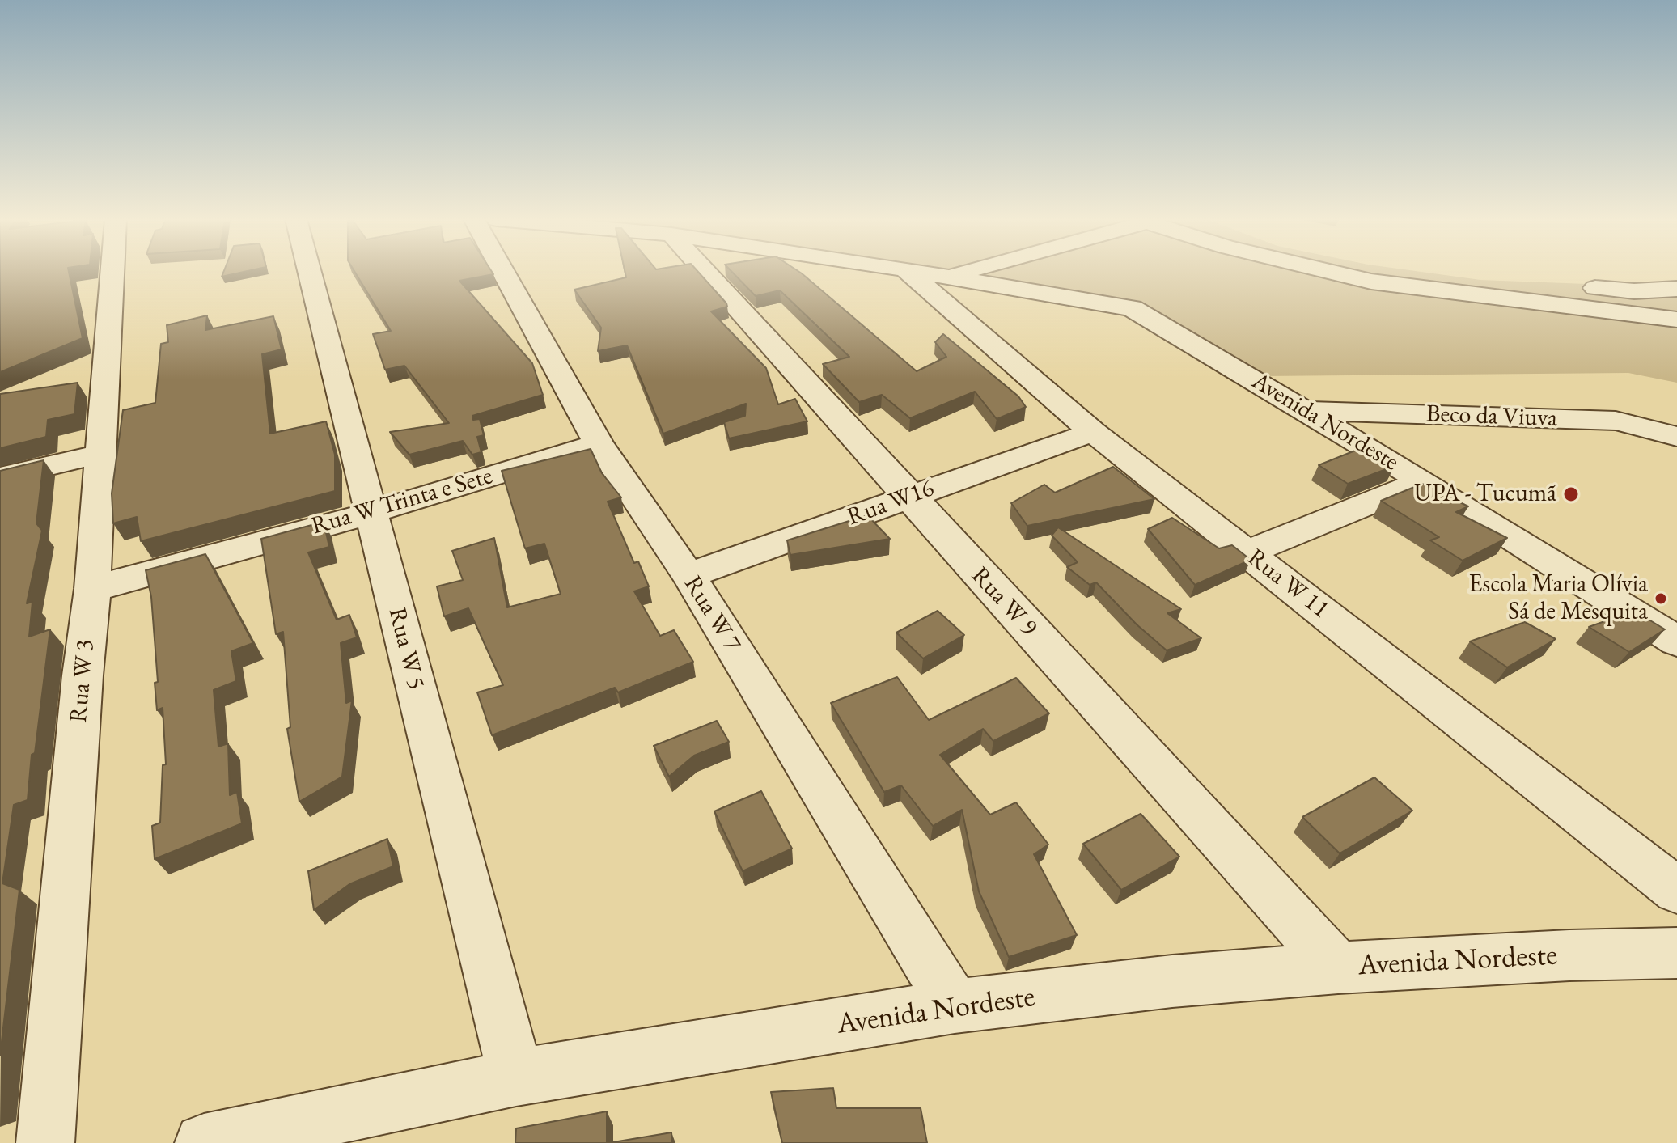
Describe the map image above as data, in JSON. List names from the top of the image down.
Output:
{
  "streets": {
    "street": [
      "Beco da Viuva",
      "Avenida Nordeste",
      "Rua W Trinta e Sete",
      "Rua W16",
      "Rua W 11",
      "Rua W 9",
      "Rua W 7",
      "Rua W 5",
      "Rua W 3"
    ]
  },
  "crossings": [
    ["Beco da Viuva", "Avenida Nordeste"],
    ["Avenida Nordeste", "Rua W 9"],
    ["Avenida Nordeste", "Rua W 7"],
    ["Avenida Nordeste", "Rua W 5"],
    ["Rua W Trinta e Sete", "Rua W 7"],
    ["Rua W Trinta e Sete", "Rua W 5"],
    ["Rua W Trinta e Sete", "Rua W 3"],
    ["Rua W16", "Rua W 11"],
    ["Rua W16", "Rua W 9"],
    ["Rua W16", "Rua W 7"]
  ],
  "places": ["UPA - Tucumã", "Escola Maria Olívia Sá de Mesquita"]
}
